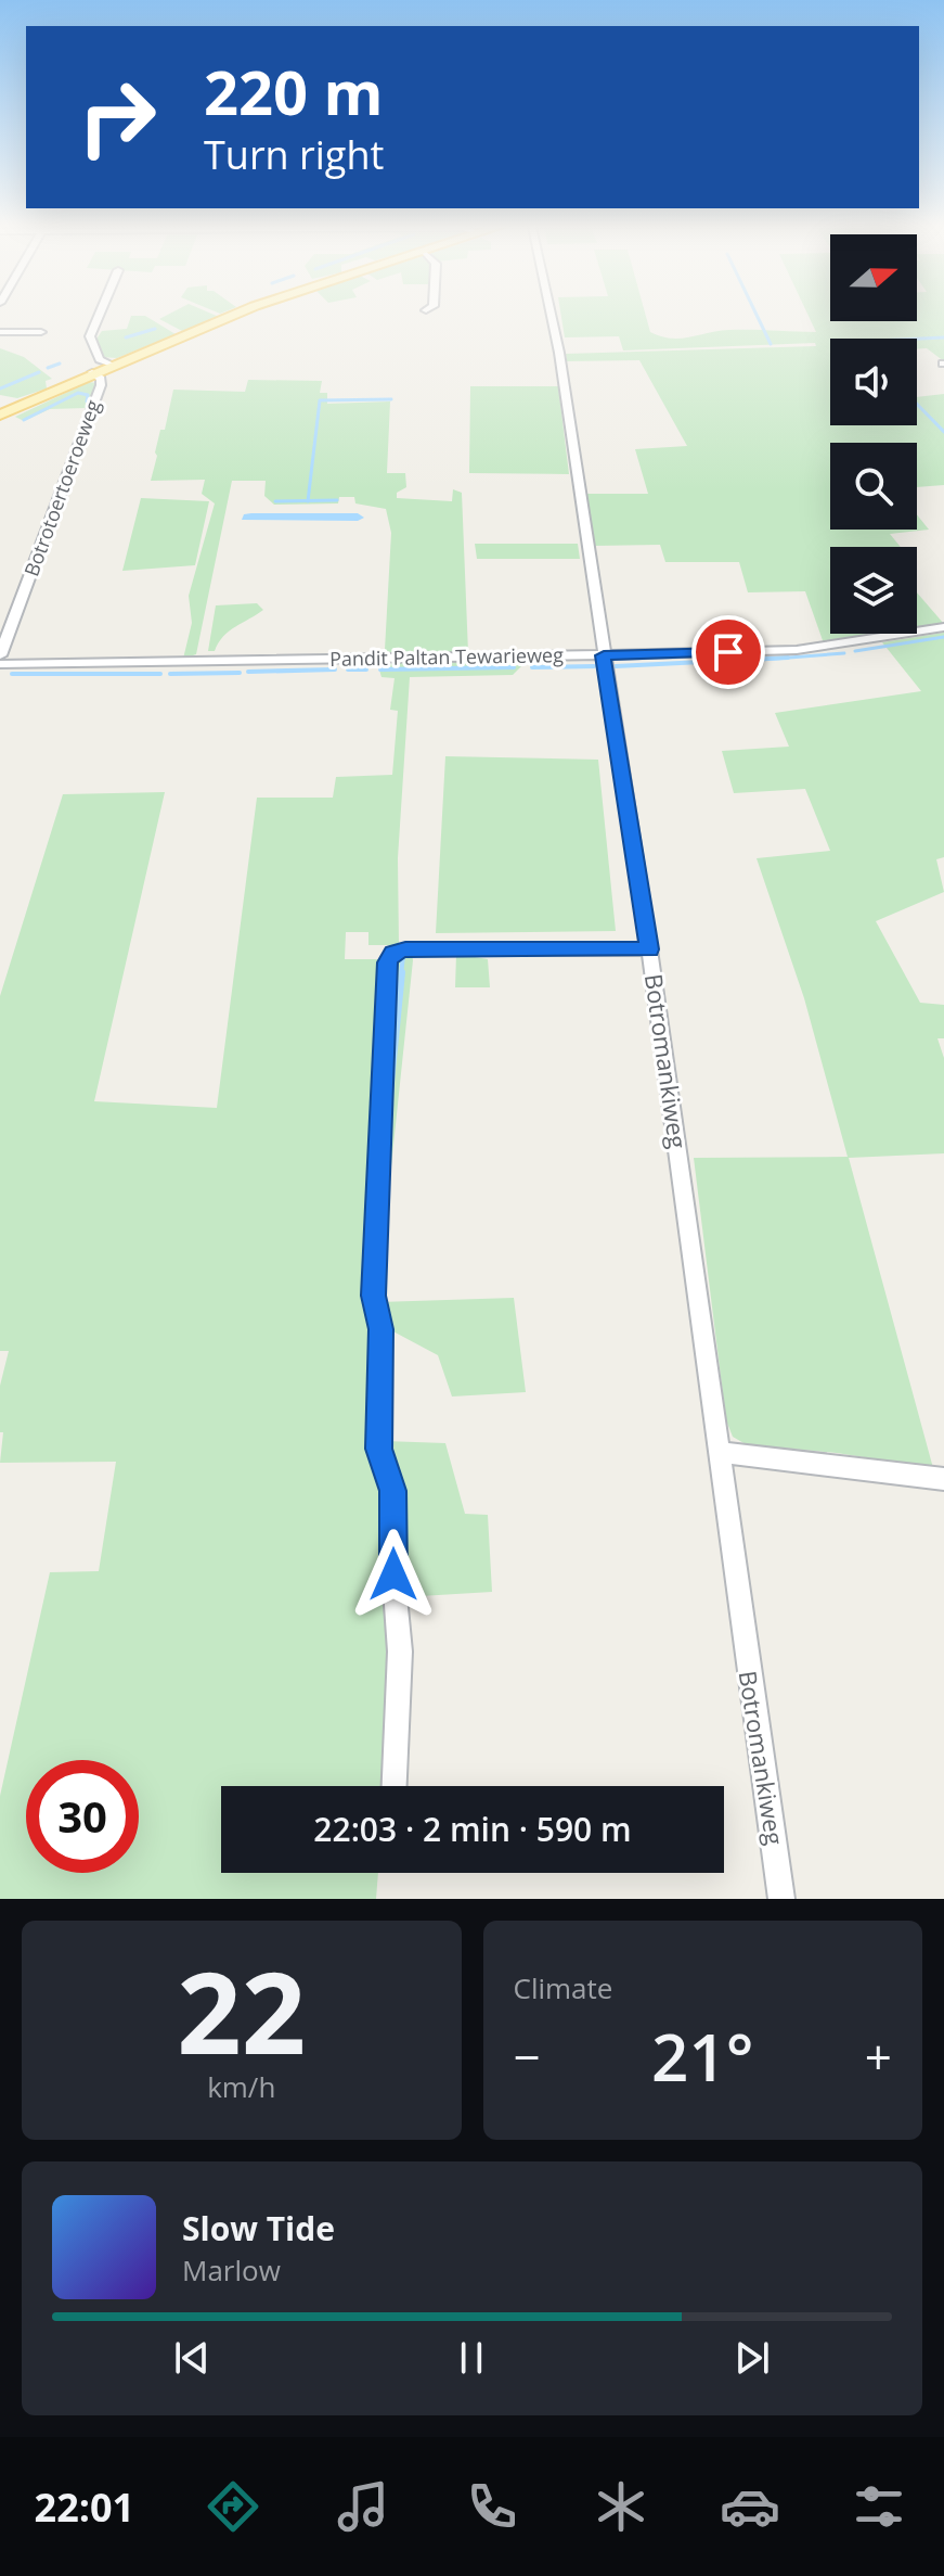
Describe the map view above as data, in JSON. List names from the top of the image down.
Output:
{
  "streets": {
    "street": ["Botrotoertoeroeweg", "Pandit Paltan Tewarieweg", "Botromankiweg"]
  },
  "crossings": [
    ["Botrotoertoeroeweg", "Pandit Paltan Tewarieweg"],
    ["Pandit Paltan Tewarieweg", "Botromankiweg"]
  ],
  "north": "right",
  "page": {
    "turn": ["220 m", "Turn right"],
    "limit": "30",
    "trip": "22:03 · 2 min · 590 m",
    "tile": [
      ["22", "km/h"],
      "Climate"
    ],
    "heat": ["−", "21°", "+"],
    "song": ["Slow Tide", "Marlow"],
    "tabs": "22:01"
  }
}
